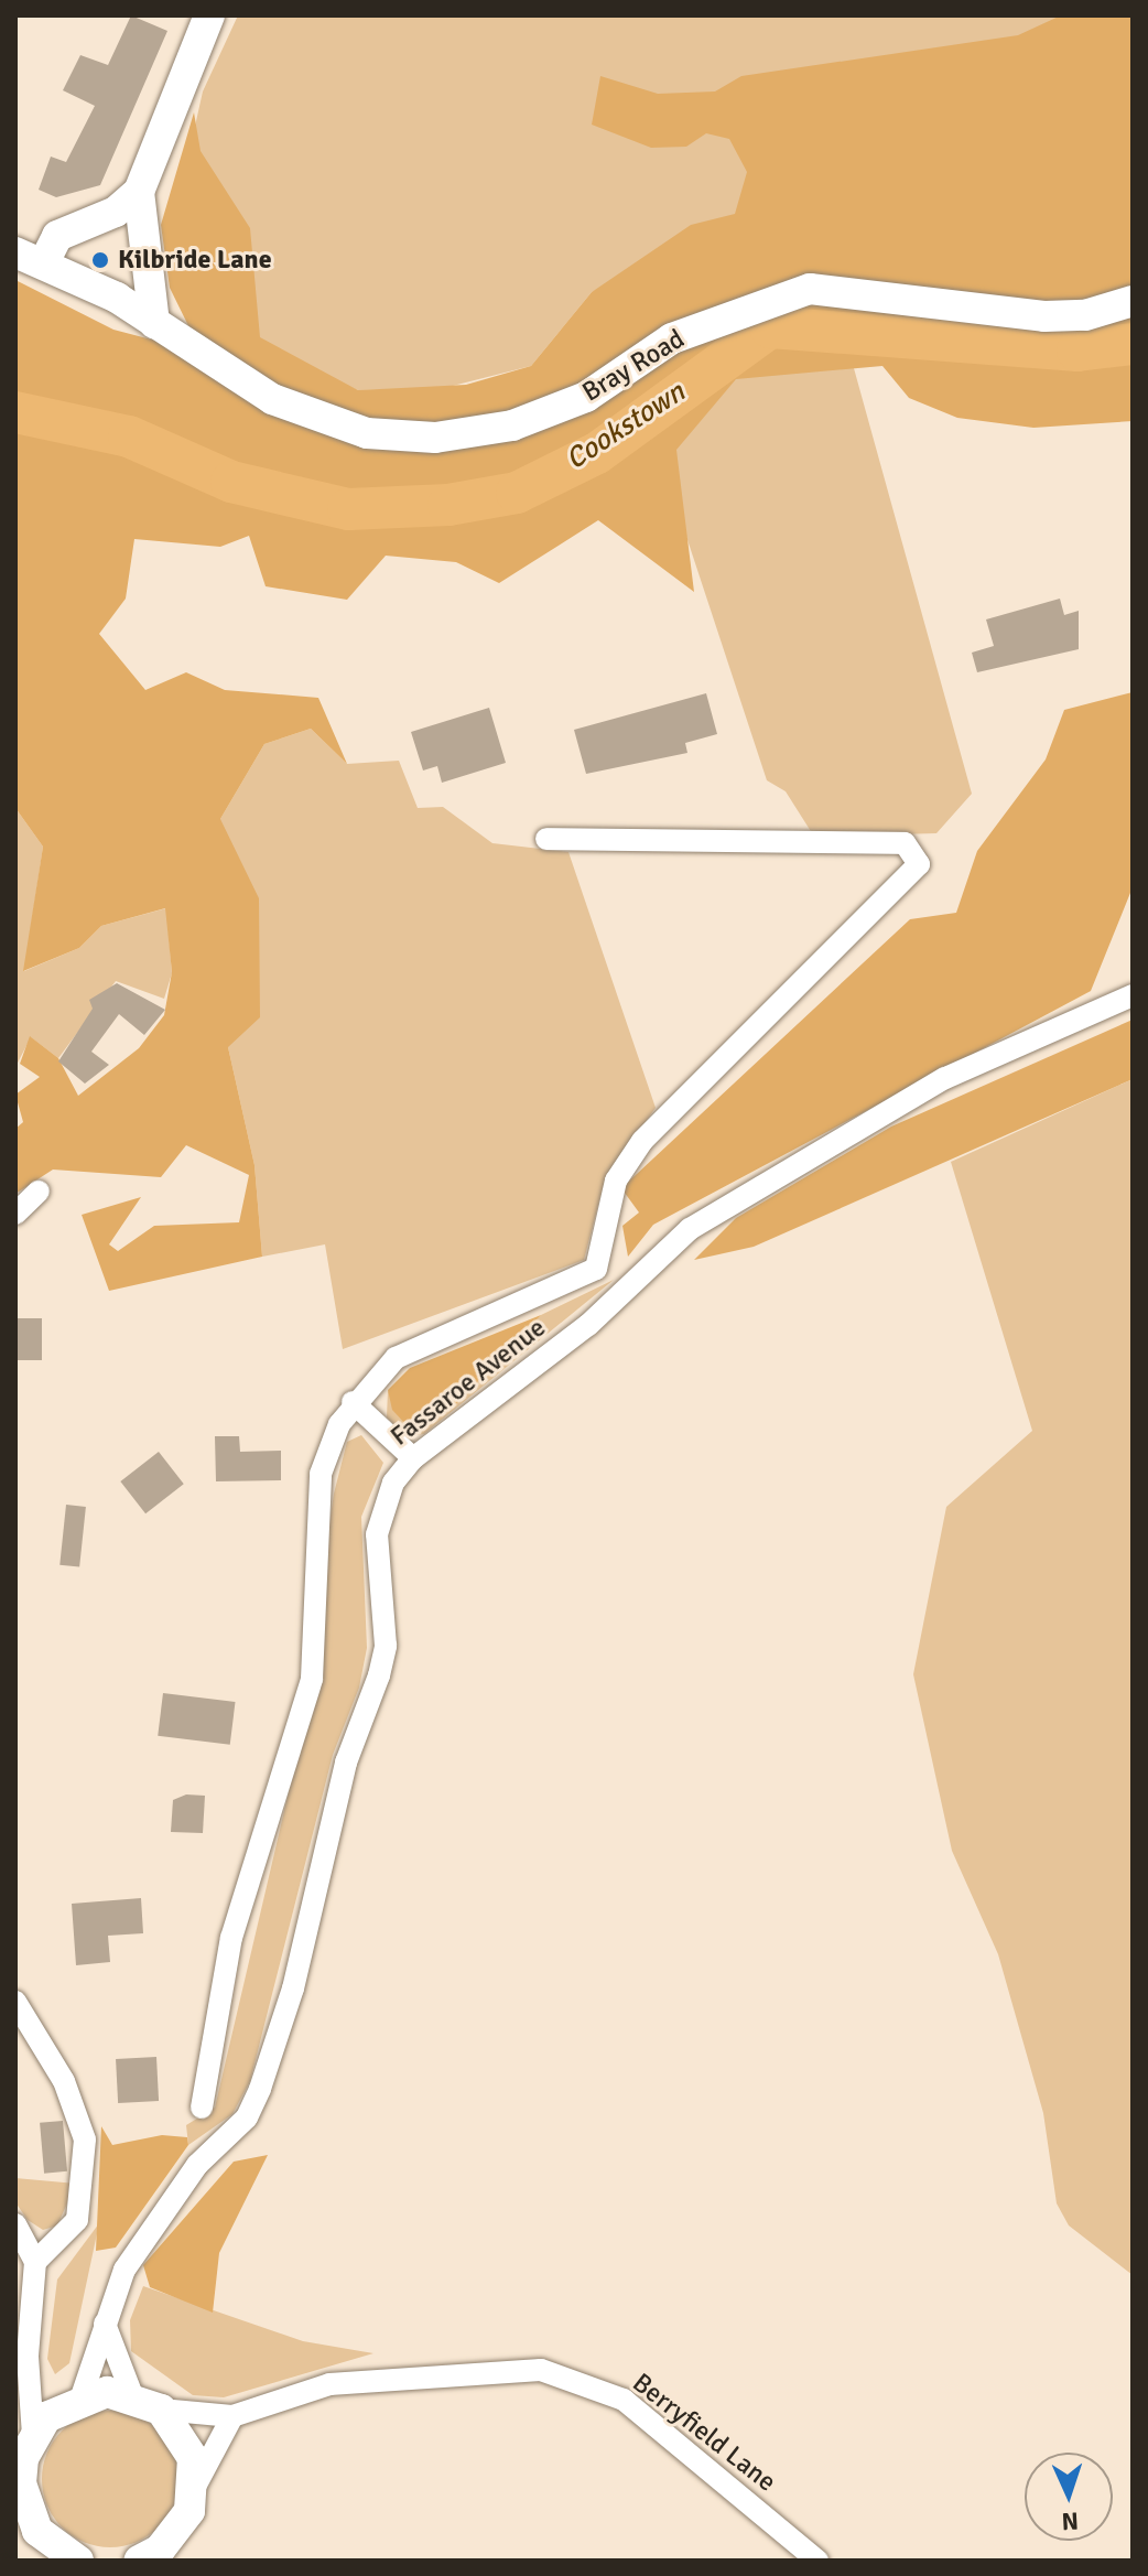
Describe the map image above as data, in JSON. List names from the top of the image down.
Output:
{
  "streets": {
    "main road": ["Bray Road"],
    "street": ["Fassaroe Avenue", "Berryfield Lane"]
  },
  "water": ["Cookstown"],
  "places": ["Kilbride Lane"],
  "north": "bottom"
}
